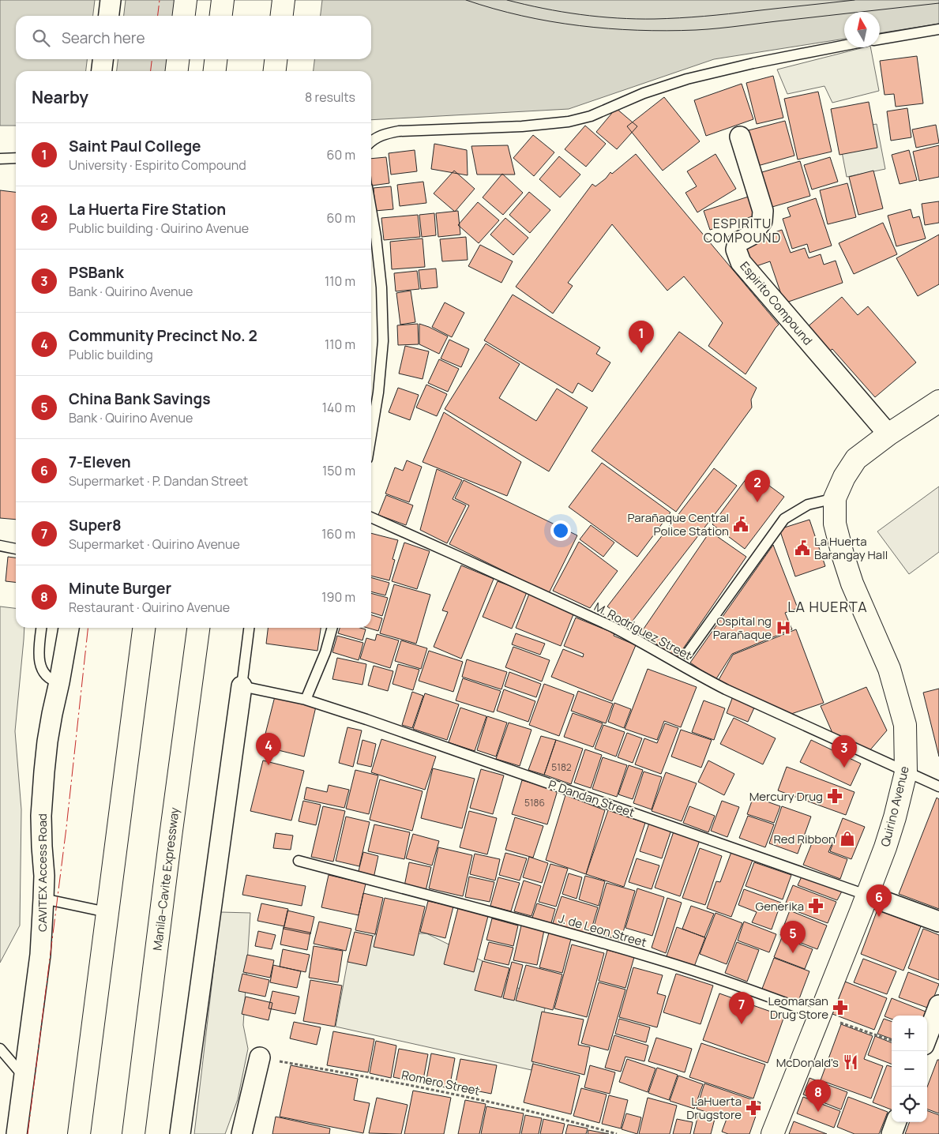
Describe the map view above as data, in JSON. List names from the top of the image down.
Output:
{
  "streets": {
    "main road": ["Quirino Avenue", "Manila–Cavite Expressway"],
    "street": ["Espirito Compound", "P. Dandan Street", "CAVITEX Access Road"],
    "lane": ["M. Rodriguez Street", "J. de Leon Street"],
    "path": ["Romero Street"]
  },
  "crossings": [
    ["Espirito Compound", "Quirino Avenue"],
    ["M. Rodriguez Street", "Quirino Avenue"],
    ["P. Dandan Street", "Quirino Avenue"],
    ["Quirino Avenue", "J. de Leon Street"]
  ],
  "districts": ["ESPIRITU COMPOUND", "LA HUERTA"],
  "places": {
    "public building": ["Parañaque Central Police Station", "La Huerta Barangay Hall"],
    "hospital": ["Ospital ng Parañaque"],
    "pharmacy": [
      "Mercury Drug",
      "Generika",
      "Leomarsan Drug Store",
      "LaHuerta Drugstore"
    ],
    "shop": ["Red Ribbon"],
    "restaurant": ["McDonald's"]
  },
  "house_numbers": ["5182", "5186"],
  "north": "top",
  "page": {
    "search": "Search here",
    "heading": ["Nearby", "8 results"],
    "list": [
      {
        "mark": "1",
        "name": "Saint Paul College",
        "note": "University · Espirito Compound",
        "value": "60 m"
      },
      {
        "mark": "2",
        "name": "La Huerta Fire Station",
        "note": "Public building · Quirino Avenue",
        "value": "60 m"
      },
      {
        "mark": "3",
        "name": "PSBank",
        "note": "Bank · Quirino Avenue",
        "value": "110 m"
      },
      {
        "mark": "4",
        "name": "Community Precinct No. 2",
        "note": "Public building",
        "value": "110 m"
      },
      {
        "mark": "5",
        "name": "China Bank Savings",
        "note": "Bank · Quirino Avenue",
        "value": "140 m"
      },
      {
        "mark": "6",
        "name": "7-Eleven",
        "note": "Supermarket · P. Dandan Street",
        "value": "150 m"
      },
      {
        "mark": "7",
        "name": "Super8",
        "note": "Supermarket · Quirino Avenue",
        "value": "160 m"
      },
      {
        "mark": "8",
        "name": "Minute Burger",
        "note": "Restaurant · Quirino Avenue",
        "value": "190 m"
      }
    ],
    "pins": [
      "1",
      "2",
      "4",
      "3",
      "6",
      "5",
      "7",
      "8"
    ],
    "map_buttons": ["+", "−"]
  }
}
